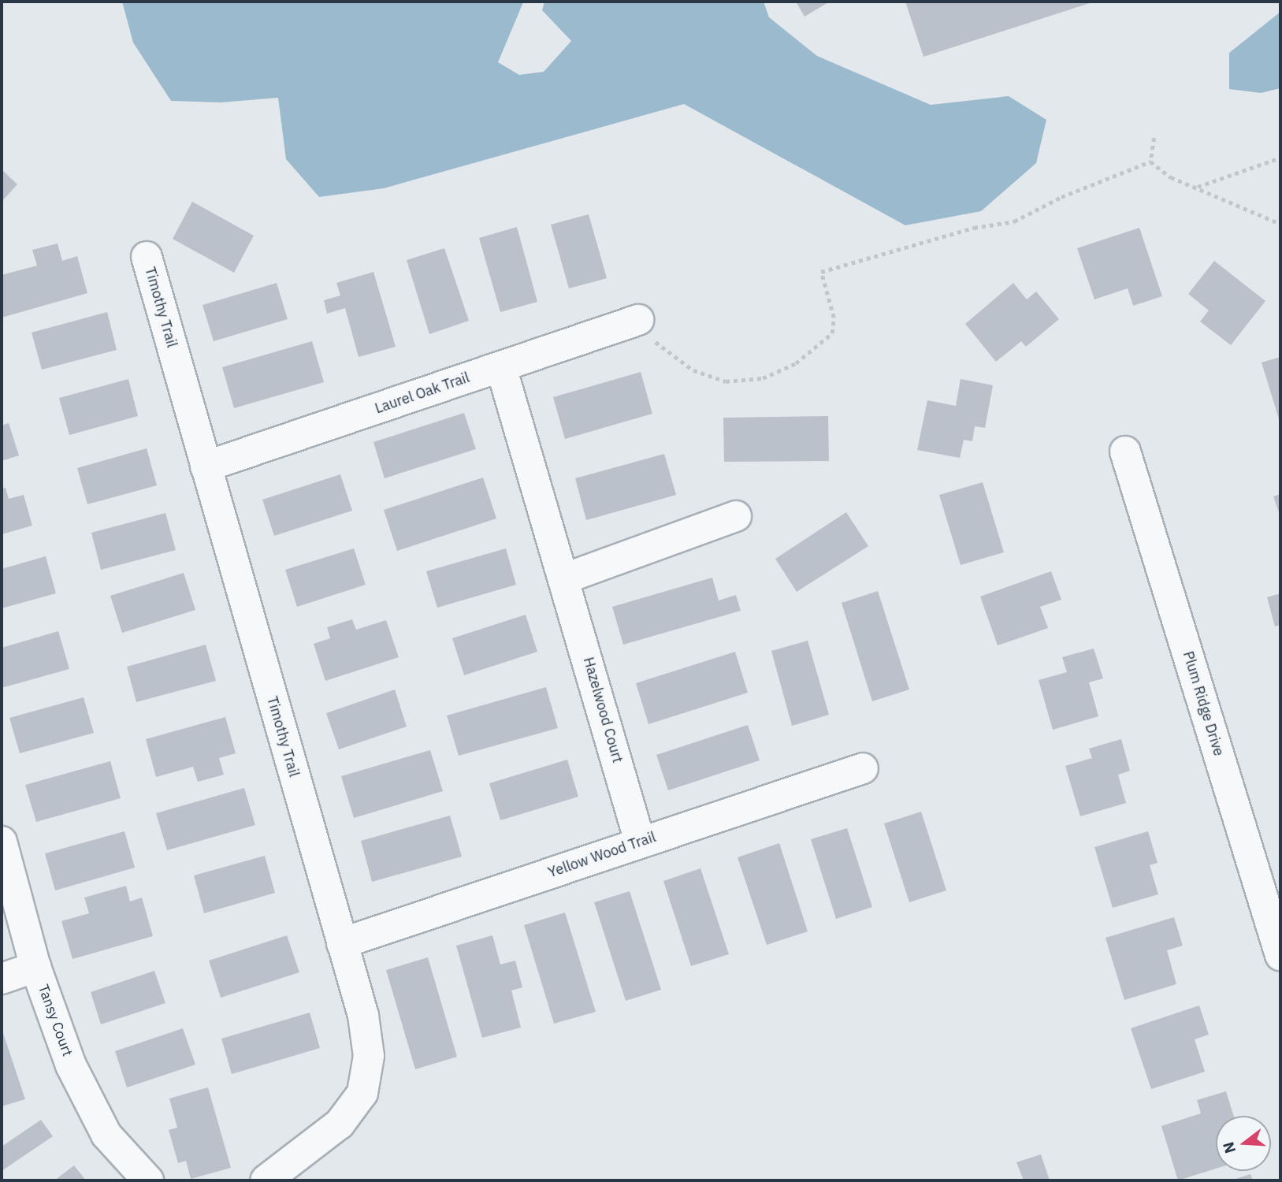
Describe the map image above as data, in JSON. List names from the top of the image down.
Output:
{
  "streets": {
    "street": [
      "Timothy Trail",
      "Laurel Oak Trail",
      "Plum Ridge Drive",
      "Hazelwood Court",
      "Yellow Wood Trail",
      "Tansy Court"
    ]
  },
  "crossings": [
    ["Timothy Trail", "Laurel Oak Trail"],
    ["Timothy Trail", "Yellow Wood Trail"],
    ["Laurel Oak Trail", "Hazelwood Court"],
    ["Hazelwood Court", "Yellow Wood Trail"]
  ],
  "north": "left"
}
